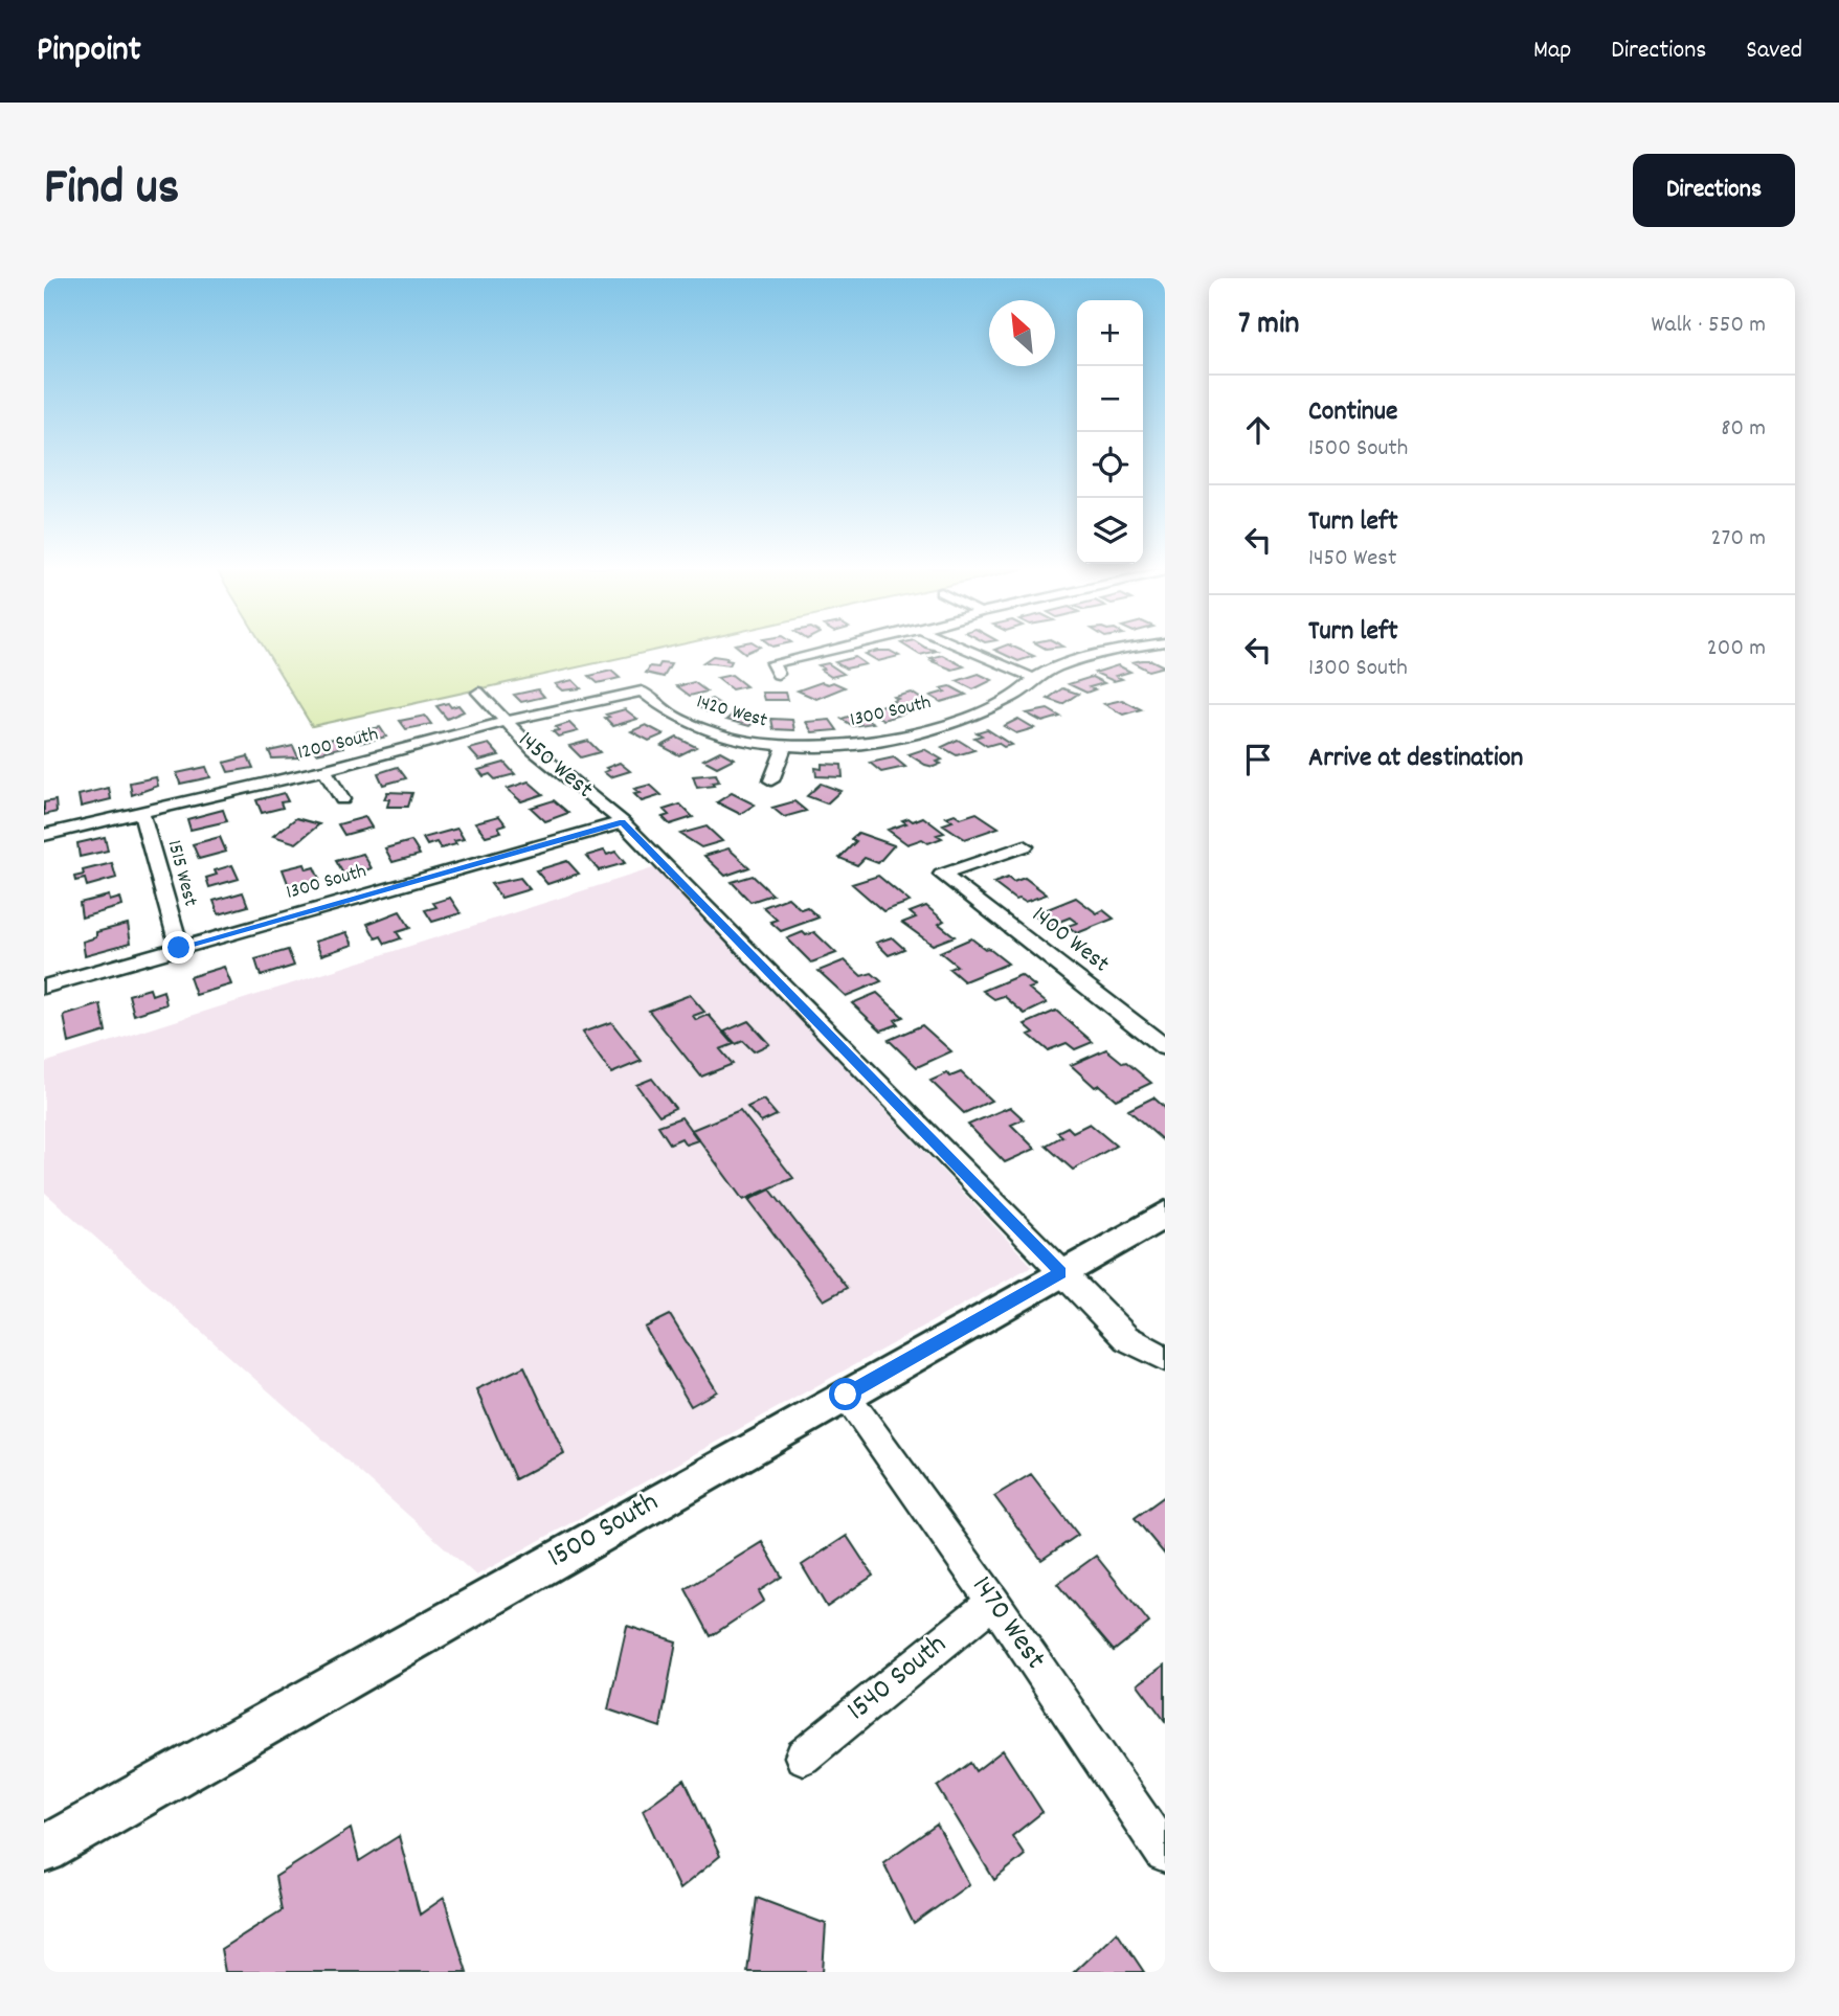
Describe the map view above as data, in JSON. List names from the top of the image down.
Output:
{
  "streets": {
    "street": [
      "1420 West",
      "1300 South",
      "1200 South",
      "1450 West",
      "1515 West",
      "1400 West",
      "1500 South",
      "1470 West",
      "1540 South"
    ]
  },
  "crossings": [
    ["1420 West", "1300 South"],
    ["1420 West", "1200 South"],
    ["1300 South", "1450 West"],
    ["1300 South", "1515 West"],
    ["1200 South", "1450 West"],
    ["1200 South", "1515 West"],
    ["1450 West", "1500 South"],
    ["1500 South", "1470 West"],
    ["1470 West", "1540 South"]
  ],
  "north": "top left",
  "page": {
    "header": "Pinpoint",
    "nav": ["Map", "Directions", "Saved"],
    "title": "Find us",
    "buttons": "Directions",
    "heading": ["7 min", "Walk · 550 m"],
    "map_buttons": ["+", "−"],
    "list": [
      ["Continue", "1500 South", "80 m"],
      ["Turn left", "1450 West", "270 m"],
      ["Turn left", "1300 South", "200 m"],
      "Arrive at destination"
    ]
  }
}
